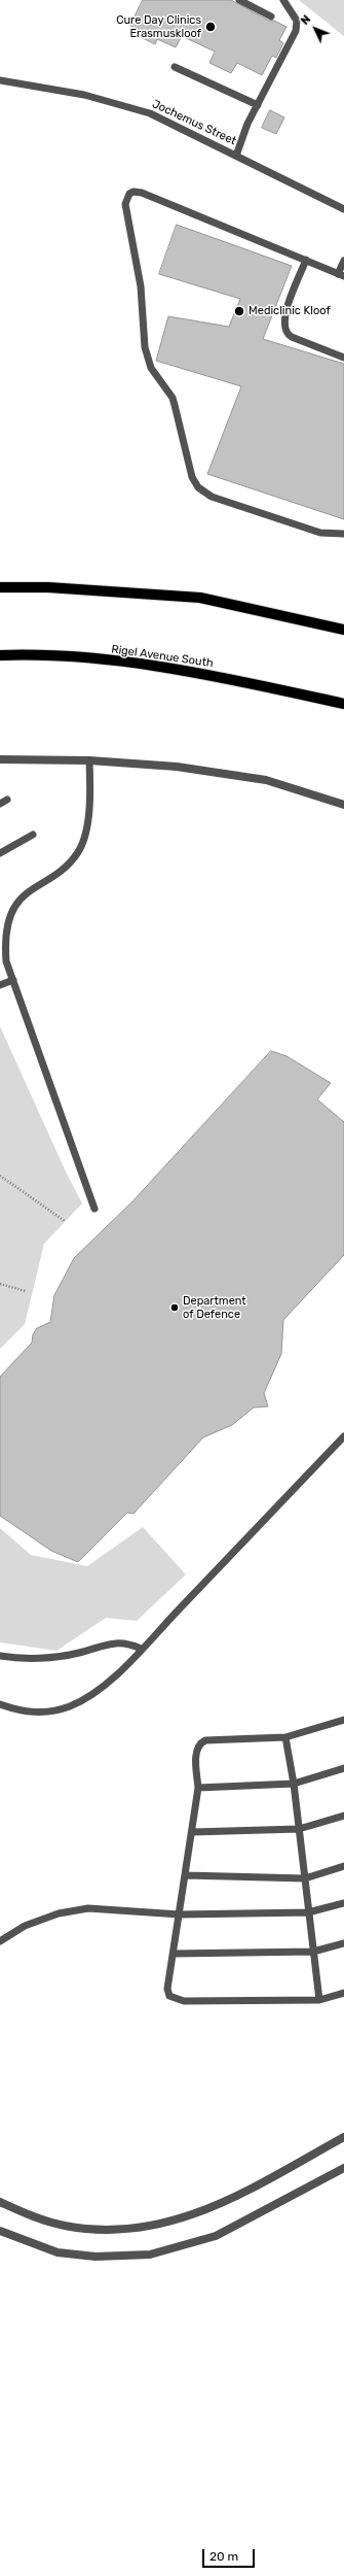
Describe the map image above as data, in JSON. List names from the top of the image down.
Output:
{
  "streets": {
    "main road": ["Rigel Avenue South"],
    "lane": ["Jochemus Street"]
  },
  "places": ["Cure Day Clinics Erasmuskloof", "Mediclinic Kloof", "Department of Defence"],
  "scale_bar": "20 m",
  "north": "top left"
}
